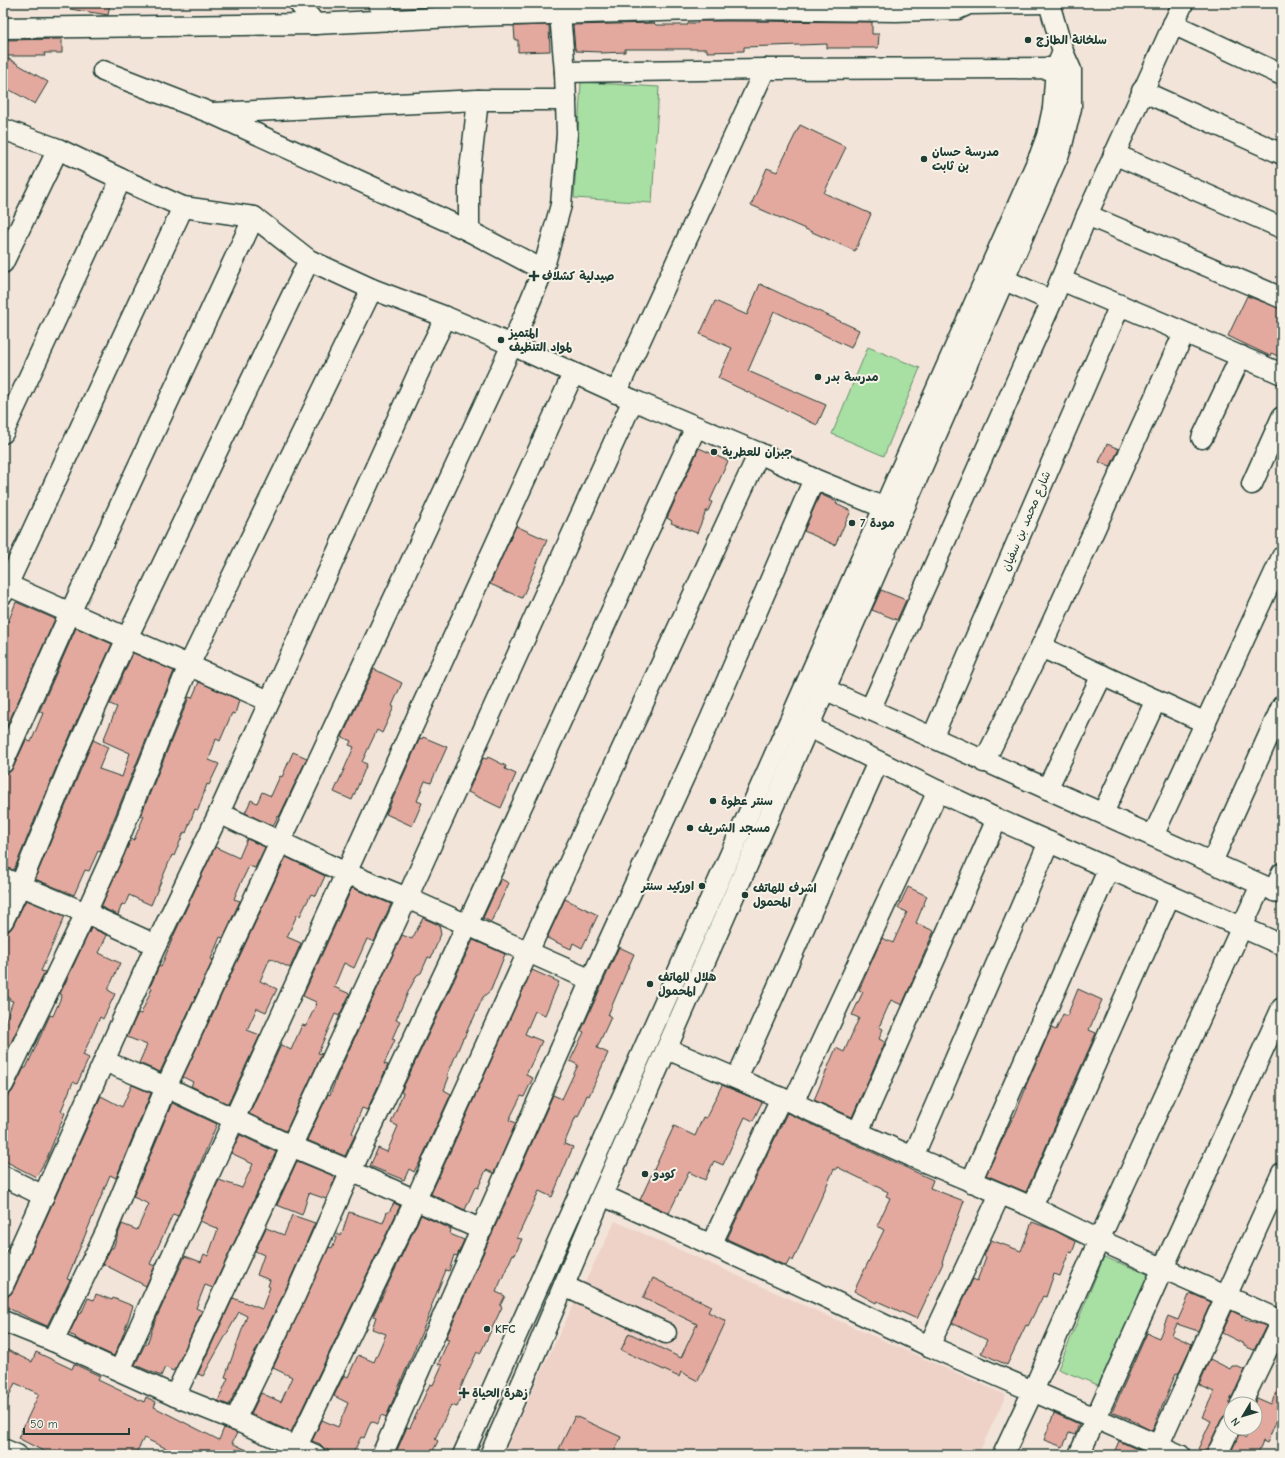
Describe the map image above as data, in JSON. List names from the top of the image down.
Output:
{
  "streets": {
    "street": ["شارع محمد بن سفيان"]
  },
  "places": {
    "other": [
      "سلخانة الطازج",
      "مدرسة حسان بن ثابت",
      "المتميز لمواد التنظيف",
      "مدرسة بدر",
      "جبران للعطرية",
      "مودة 7",
      "سنتر عطوة",
      "مسجد الشريف",
      "اوركيد سنتر",
      "اشرف للهاتف المحمول",
      "هلال للهاتف المحمول",
      "كودو",
      "KFC"
    ],
    "health": ["صيدلية كشلاف", "زهرة الحياة"]
  },
  "scale_bar": "50 m",
  "north": "bottom left"
}
